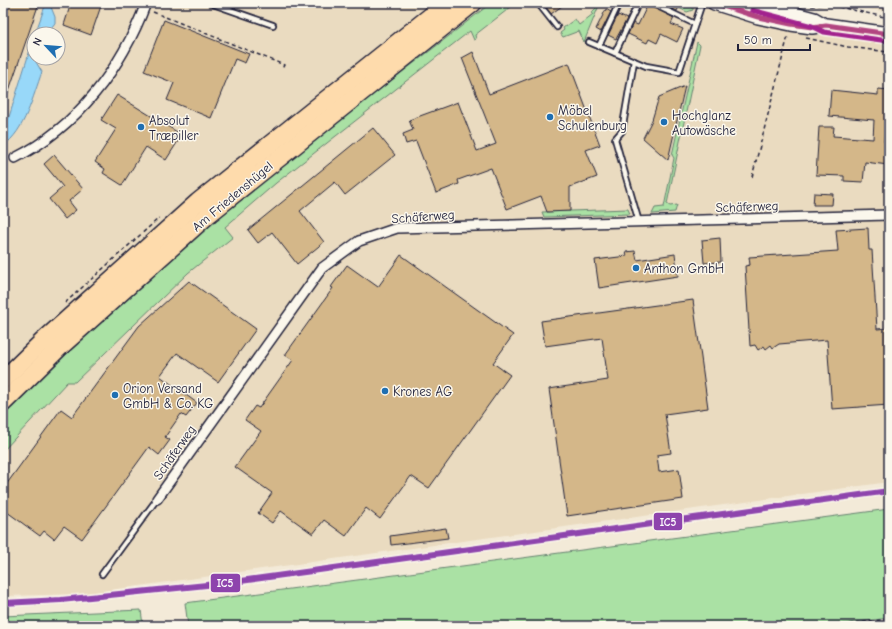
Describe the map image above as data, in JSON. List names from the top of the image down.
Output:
{
  "streets": {
    "highway": ["Am Friedenshügel"],
    "street": ["Schäferweg"]
  },
  "places": [
    "Möbel Schulenburg",
    "Hochglanz Autowäsche",
    "Absolut Træpiller",
    "Anthon GmbH",
    "Krones AG",
    "Orion Versand GmbH & Co. KG"
  ],
  "lines": ["transit line IC5"],
  "scale_bar": "50 m",
  "north": "top left"
}
